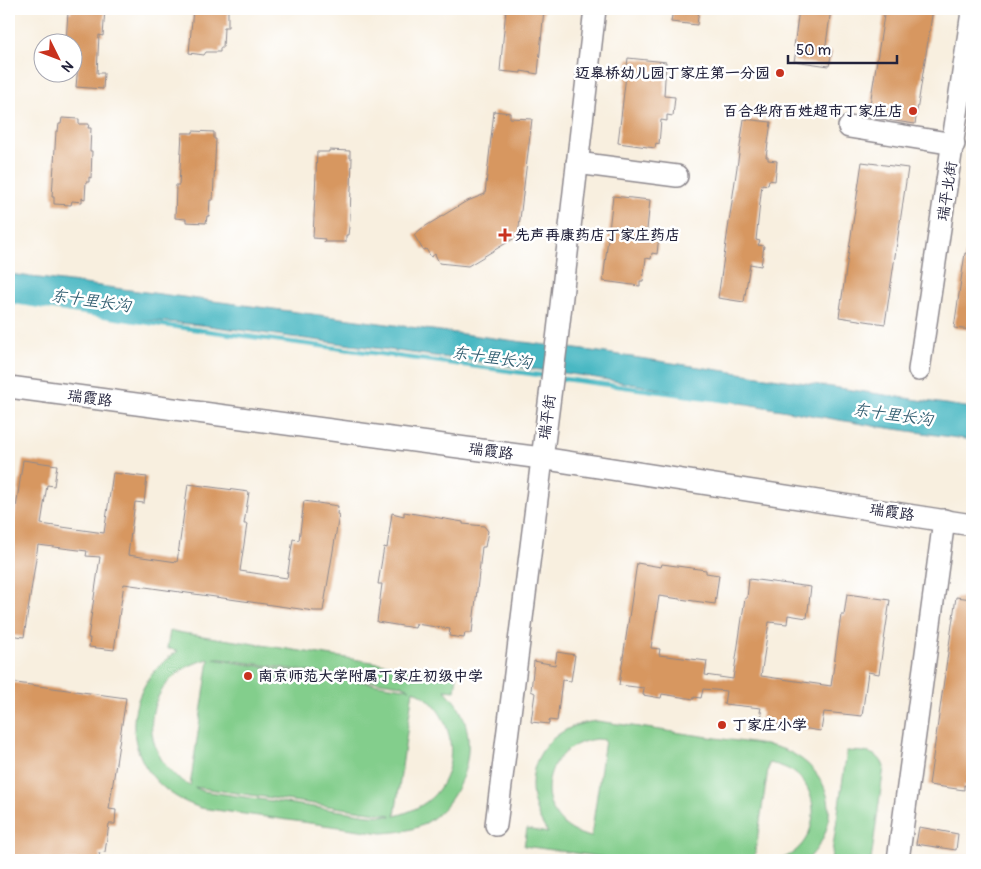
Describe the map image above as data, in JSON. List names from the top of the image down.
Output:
{
  "streets": {
    "street": ["瑞平北街", "瑞霞路", "瑞平街"]
  },
  "crossings": [
    ["瑞霞路", "瑞平街"]
  ],
  "water": ["东十里长沟"],
  "places": {
    "other": [
      "迈皋桥幼儿园丁家庄第一分园",
      "百合华府百姓超市丁家庄店",
      "南京师范大学附属丁家庄初级中学",
      "丁家庄小学"
    ],
    "health": ["先声再康药店丁家庄药店"]
  },
  "scale_bar": "50 m",
  "north": "bottom right"
}
